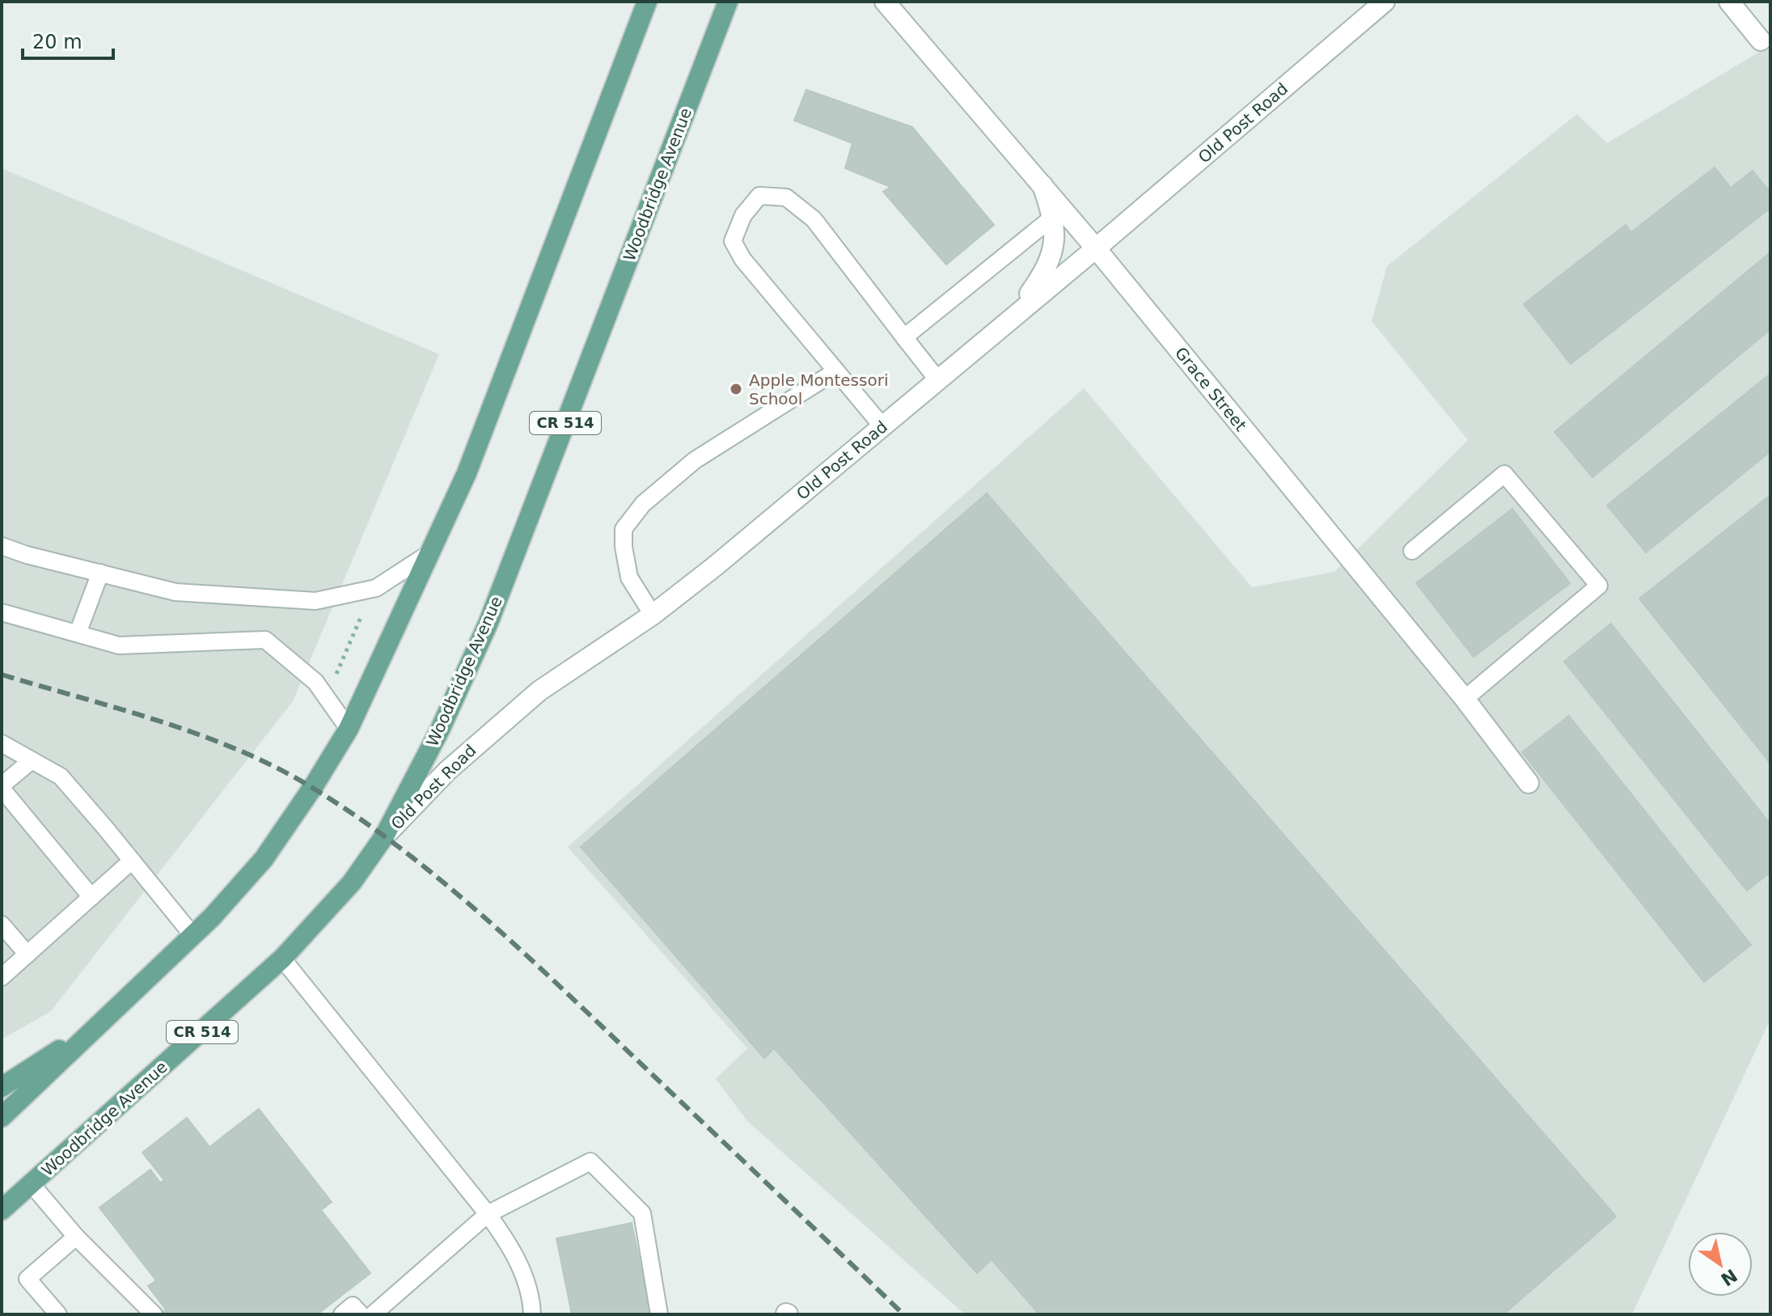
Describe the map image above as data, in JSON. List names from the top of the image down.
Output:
{
  "streets": {
    "main road": ["Woodbridge Avenue", "CR 514"],
    "street": ["Old Post Road", "Grace Street"]
  },
  "crossings": [
    ["Old Post Road", "Woodbridge Avenue"],
    ["Old Post Road", "Grace Street"]
  ],
  "places": ["Apple Montessori School"],
  "scale_bar": "20 m",
  "north": "bottom right"
}
